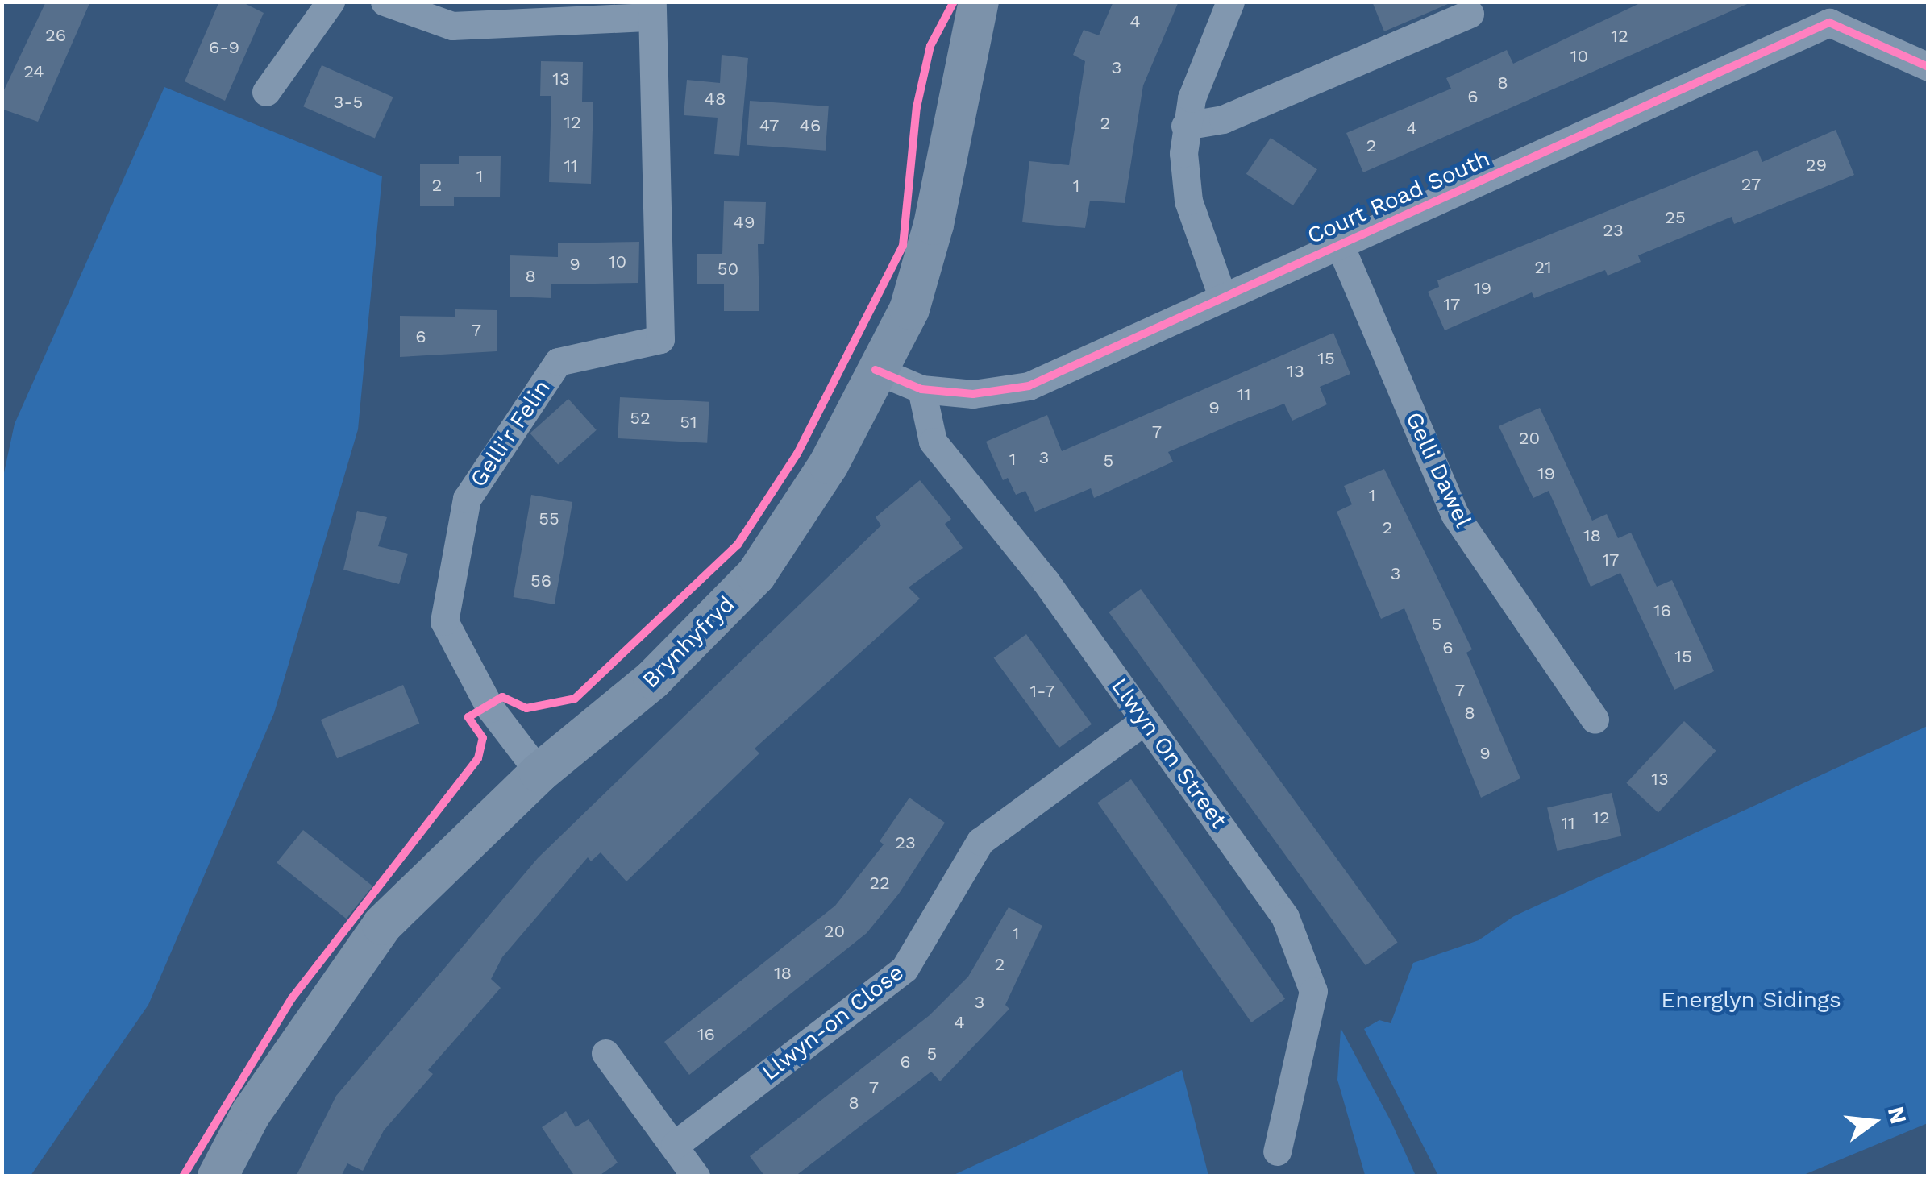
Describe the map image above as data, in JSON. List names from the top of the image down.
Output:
{
  "streets": {
    "main road": ["Brynhyfryd"],
    "street": [
      "Court Road South",
      "Gelli'r Felin",
      "Gelli Dawel",
      "Llwyn On Street",
      "Llwyn-on Close"
    ]
  },
  "crossings": [
    ["Court Road South", "Gelli Dawel"],
    ["Court Road South", "Brynhyfryd"],
    ["Court Road South", "Llwyn On Street"],
    ["Gelli'r Felin", "Brynhyfryd"],
    ["Llwyn On Street", "Llwyn-on Close"]
  ],
  "parks": ["Energlyn Sidings"],
  "house_numbers": [
    "4",
    "26",
    "12",
    "6-9",
    "10",
    "3",
    "24",
    "13",
    "8",
    "6",
    "48",
    "3-5",
    "12",
    "2",
    "47",
    "46",
    "4",
    "2",
    "29",
    "11",
    "1",
    "27",
    "2",
    "1",
    "25",
    "49",
    "23",
    "10",
    "9",
    "21",
    "50",
    "8",
    "19",
    "17",
    "7",
    "6",
    "15",
    "13",
    "11",
    "9",
    "52",
    "51",
    "7",
    "20",
    "3",
    "1",
    "5",
    "19",
    "1",
    "55",
    "2",
    "18",
    "17",
    "3",
    "56",
    "16",
    "5",
    "6",
    "15",
    "7",
    "1-7",
    "8",
    "9",
    "13",
    "12",
    "11",
    "23",
    "22",
    "20",
    "1",
    "2",
    "18",
    "3",
    "4",
    "16",
    "5",
    "6",
    "7",
    "8"
  ],
  "north": "right"
}
